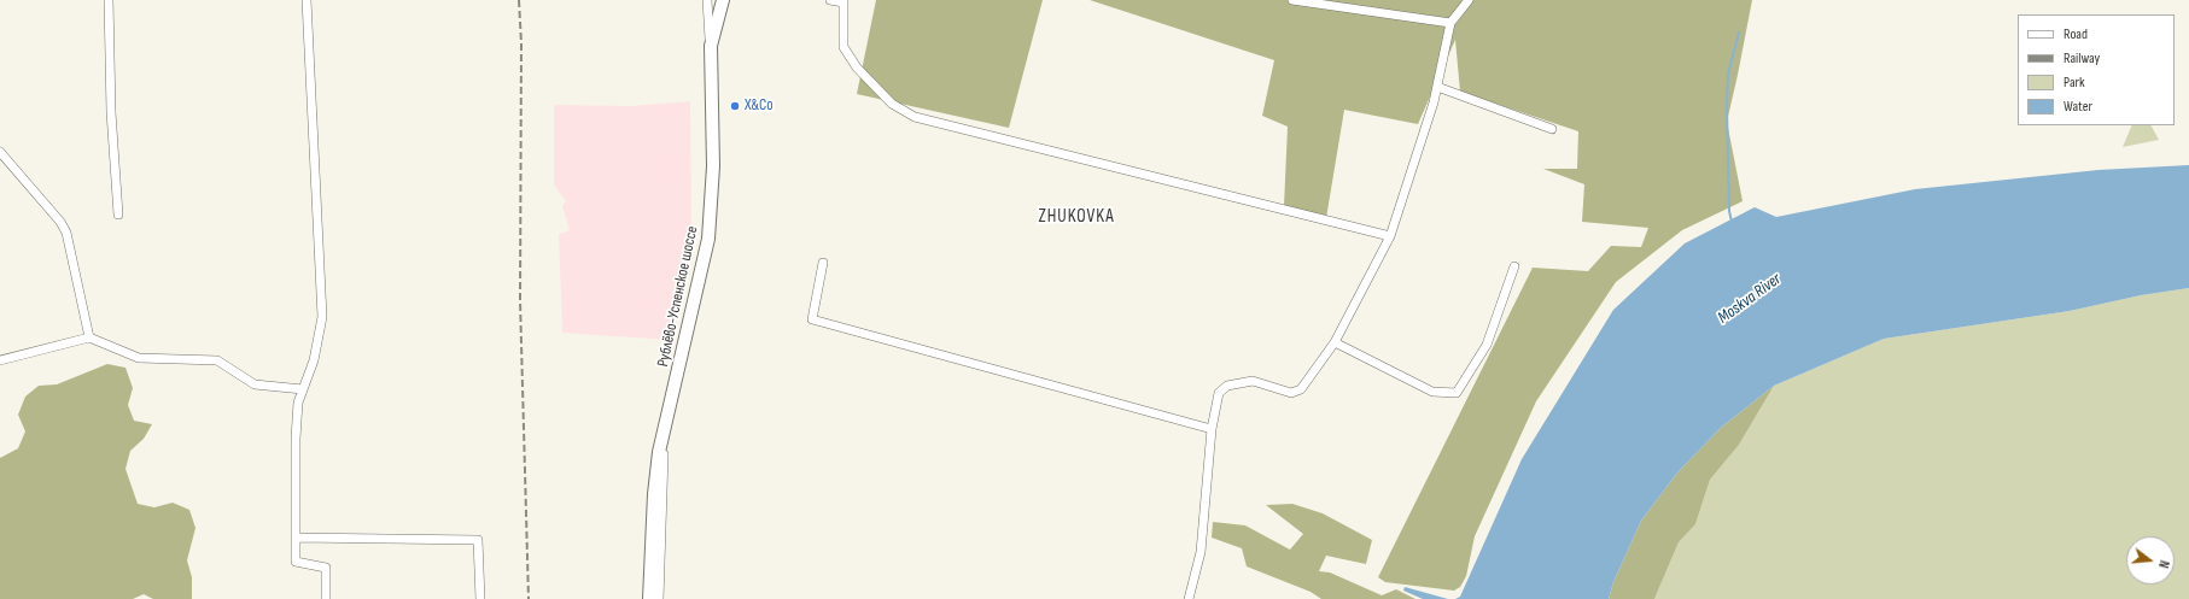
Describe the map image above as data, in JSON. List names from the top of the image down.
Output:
{
  "streets": {
    "main road": ["Рублёво-Успенское шоссе"]
  },
  "districts": ["ZHUKOVKA"],
  "water": ["Moskva River"],
  "places": ["X&Co"],
  "legend": [
    "Road",
    "Railway",
    "Park",
    "Water"
  ],
  "north": "right"
}
